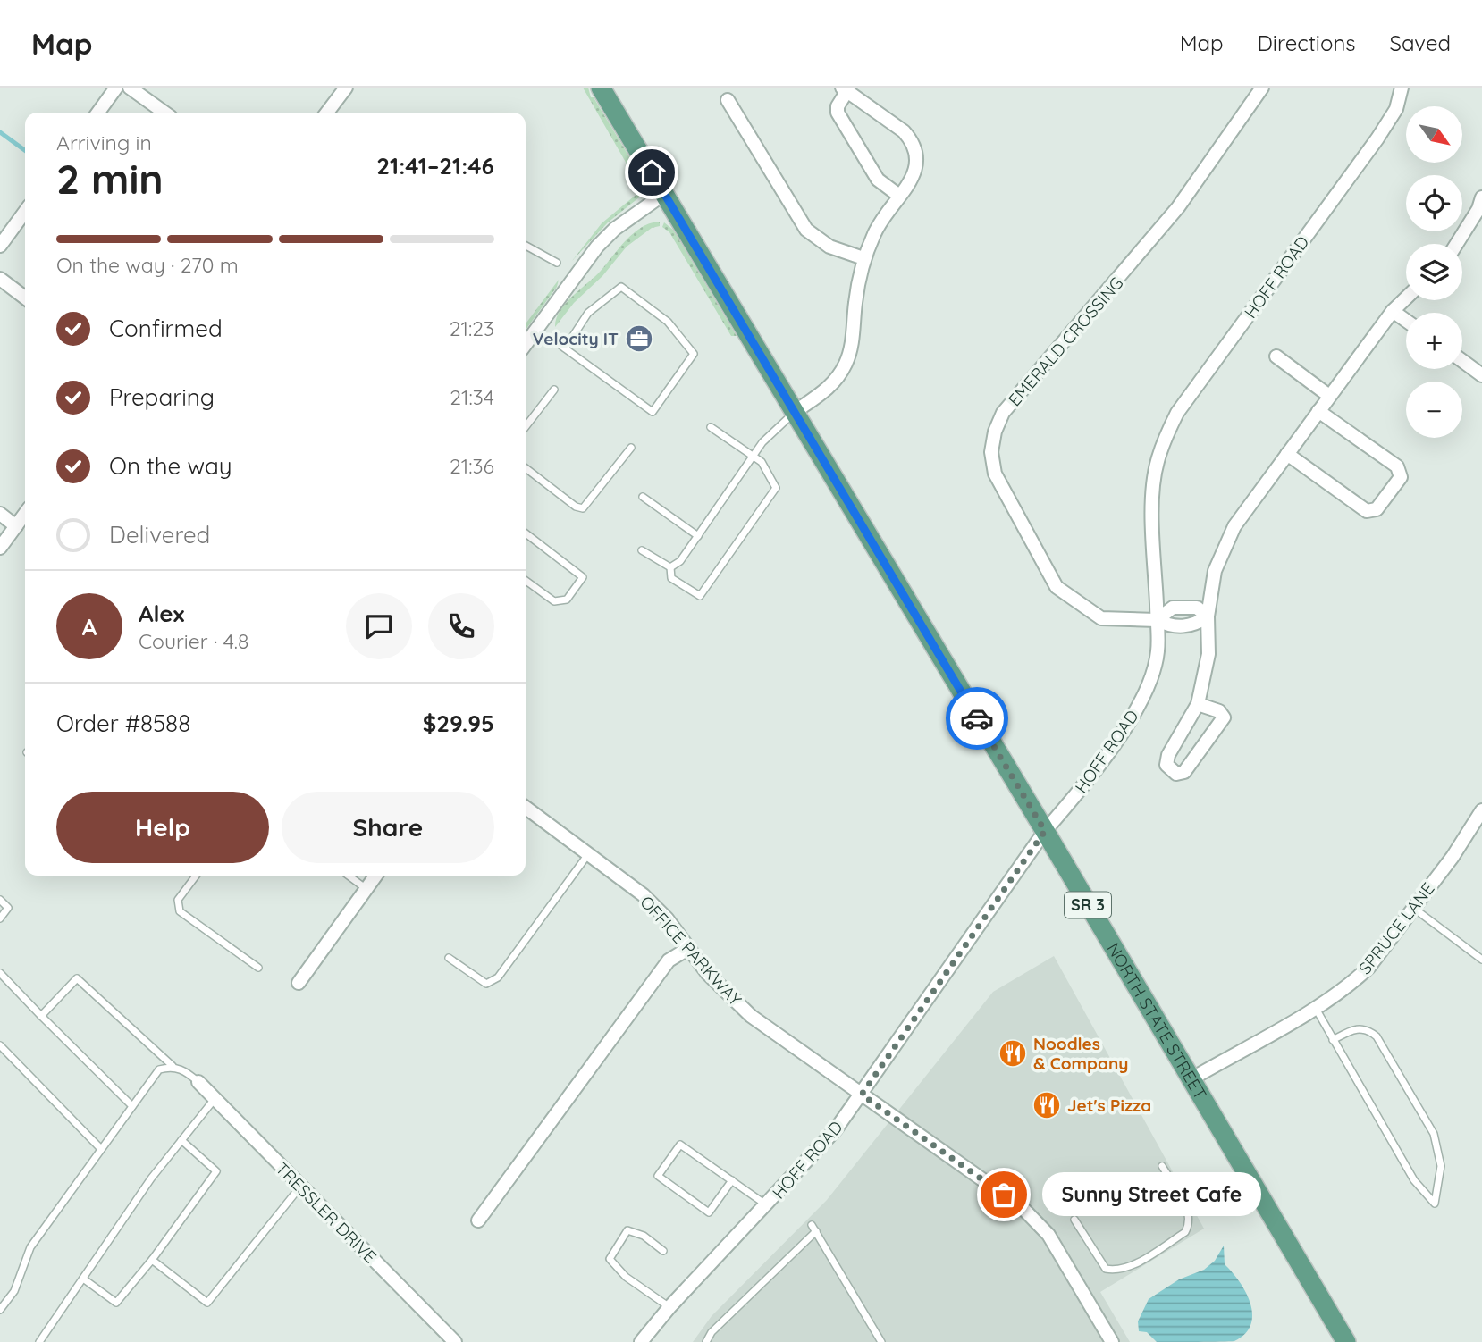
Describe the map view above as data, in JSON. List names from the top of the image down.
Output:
{
  "streets": {
    "main road": ["SR 3", "NORTH STATE STREET"],
    "street": [
      "HOFF ROAD",
      "EMERALD CROSSING",
      "SPRUCE LANE",
      "OFFICE PARKWAY",
      "TRESSLER DRIVE"
    ]
  },
  "crossings": [
    ["HOFF ROAD", "EMERALD CROSSING"],
    ["HOFF ROAD", "OFFICE PARKWAY"],
    ["HOFF ROAD", "NORTH STATE STREET"],
    ["SPRUCE LANE", "NORTH STATE STREET"]
  ],
  "places": {
    "office": ["Velocity IT"],
    "restaurant": ["Noodles & Company", "Jet's Pizza"],
    "other": ["Sunny Street Cafe"]
  },
  "north": "bottom right",
  "page": {
    "header": "Map",
    "nav": ["Map", "Directions", "Saved"],
    "map_buttons": ["+", "−"],
    "heading": ["2 min", "Arriving in", "21:41–21:46"],
    "panel": [
      "Alex",
      "Courier · 4.8",
      "Order #8588",
      "$29.95"
    ],
    "bar": "On the way · 270 m",
    "list": [
      ["Confirmed", "21:23"],
      ["Preparing", "21:34"],
      ["On the way", "21:36"],
      "Delivered"
    ],
    "round": "A",
    "buttons": ["Help", "Share"],
    "bubble": "Sunny Street Cafe"
  }
}
